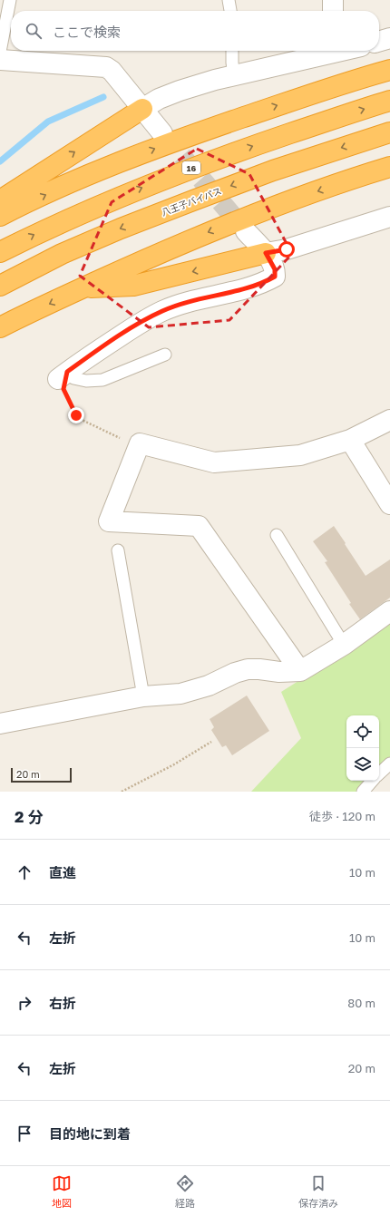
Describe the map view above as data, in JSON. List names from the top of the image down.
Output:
{
  "streets": {
    "highway": ["16", "八王子バイパス"]
  },
  "scale_bar": "20 m",
  "page": {
    "search": "ここで検索",
    "scale": "20 m",
    "heading": ["2 分", "徒歩 · 120 m"],
    "list": [
      ["直進", "10 m"],
      ["左折", "10 m"],
      ["右折", "80 m"],
      ["左折", "20 m"],
      "目的地に到着"
    ],
    "nav": ["地図", "経路", "保存済み"]
  }
}
